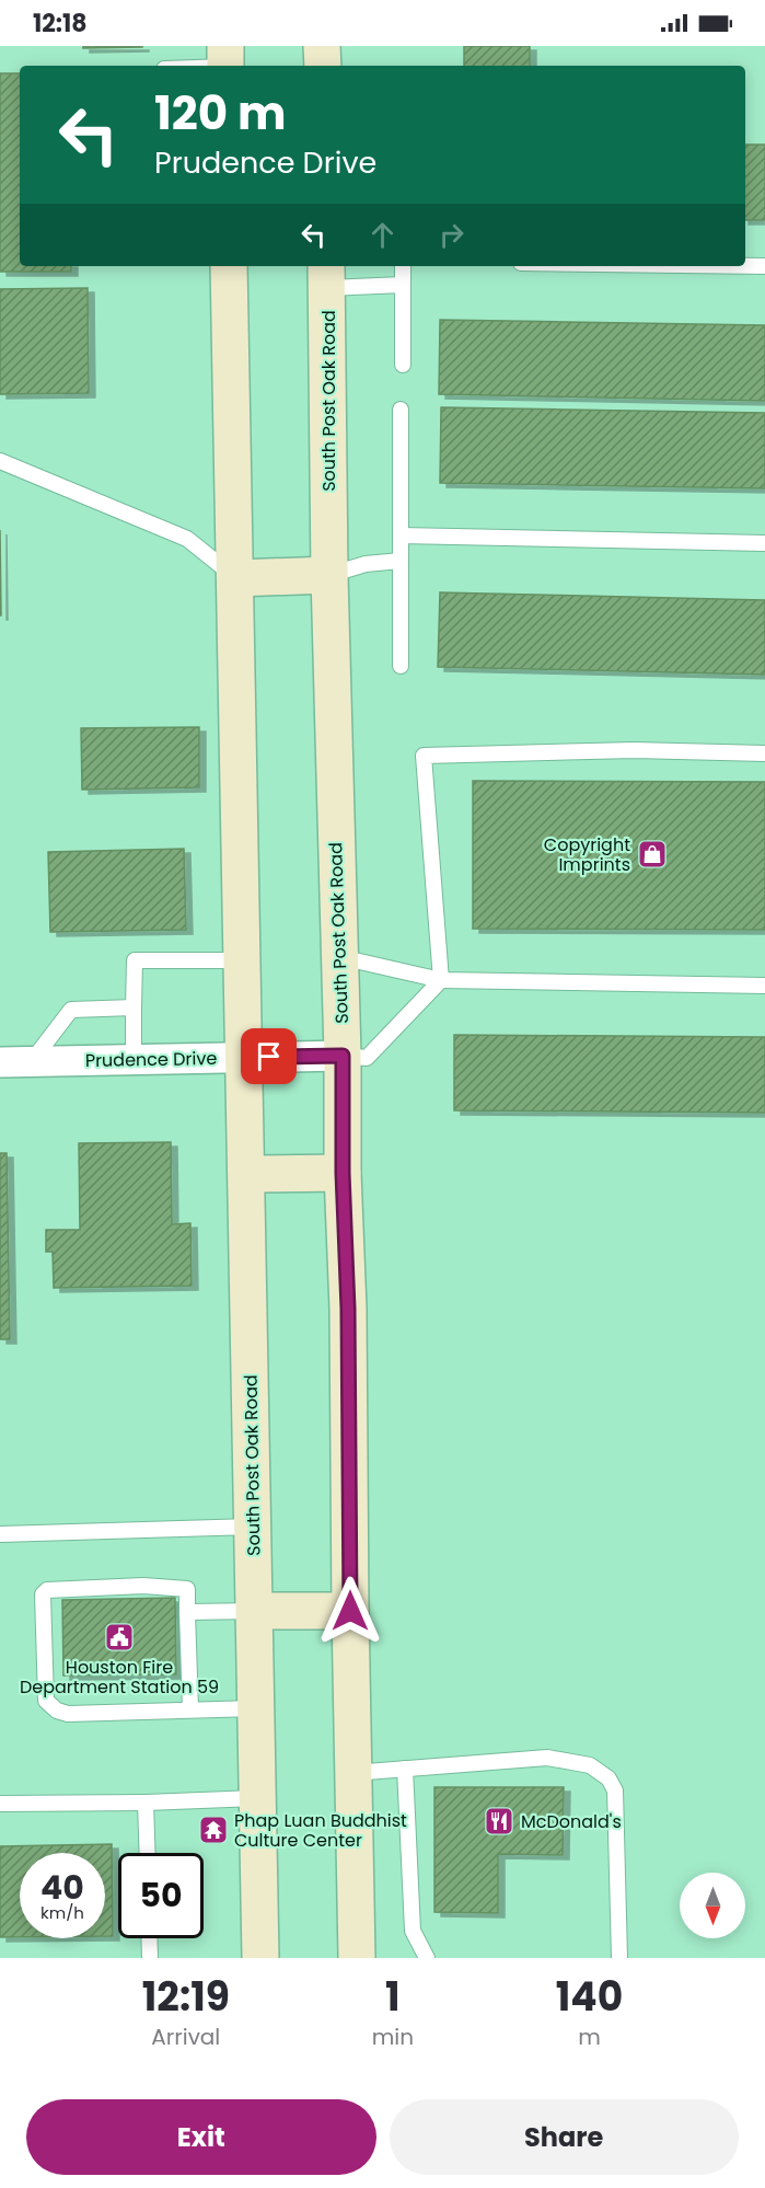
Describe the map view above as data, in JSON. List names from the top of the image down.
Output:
{
  "streets": {
    "main road": ["South Post Oak Road"],
    "street": ["Prudence Drive"]
  },
  "crossings": [
    ["South Post Oak Road", "Prudence Drive"]
  ],
  "places": {
    "shop": ["Copyright Imprints"],
    "public building": ["Houston Fire Department Station 59"],
    "restaurant": ["McDonald's"],
    "temple": ["Phap Luan Buddhist Culture Center"]
  },
  "north": "bottom",
  "page": {
    "status": "12:18",
    "turn": ["120 m", "Prudence Drive"],
    "speed": "40 km/h",
    "limit": "50",
    "eta": [
      "12:19",
      "Arrival",
      "1",
      "min",
      "140",
      "m"
    ],
    "buttons": ["Exit", "Share"]
  }
}
